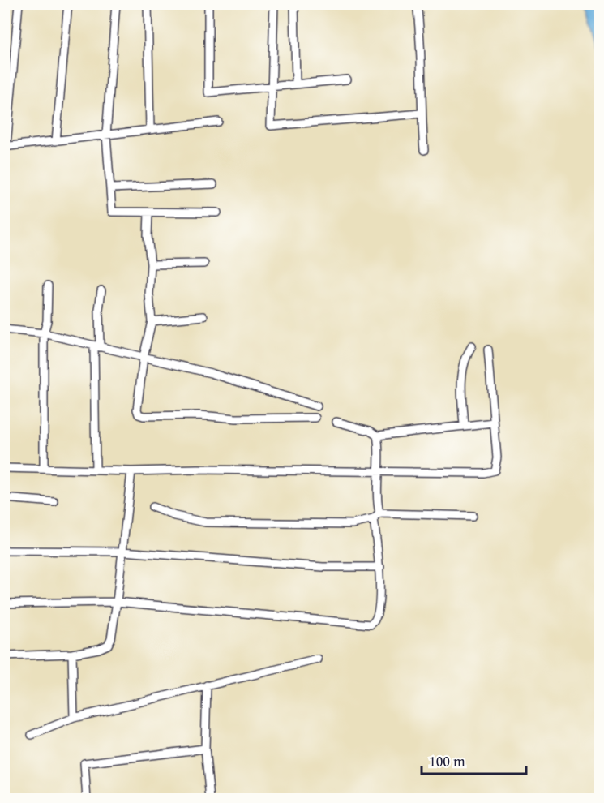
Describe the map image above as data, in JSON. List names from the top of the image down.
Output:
{
  "scale_bar": "100 m"
}
